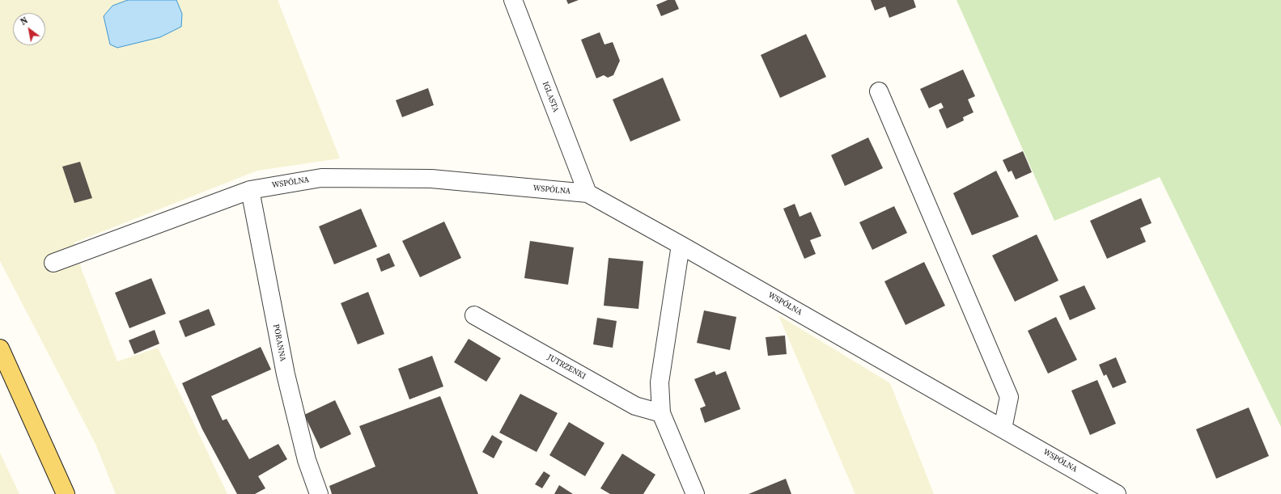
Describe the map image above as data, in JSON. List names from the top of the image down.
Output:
{
  "streets": {
    "street": [
      "IGLASTA",
      "WSPÓLNA",
      "PORANNA",
      "JUTRZENKI"
    ]
  },
  "crossings": [
    ["IGLASTA", "WSPÓLNA"],
    ["WSPÓLNA", "PORANNA"]
  ],
  "north": "top left"
}
